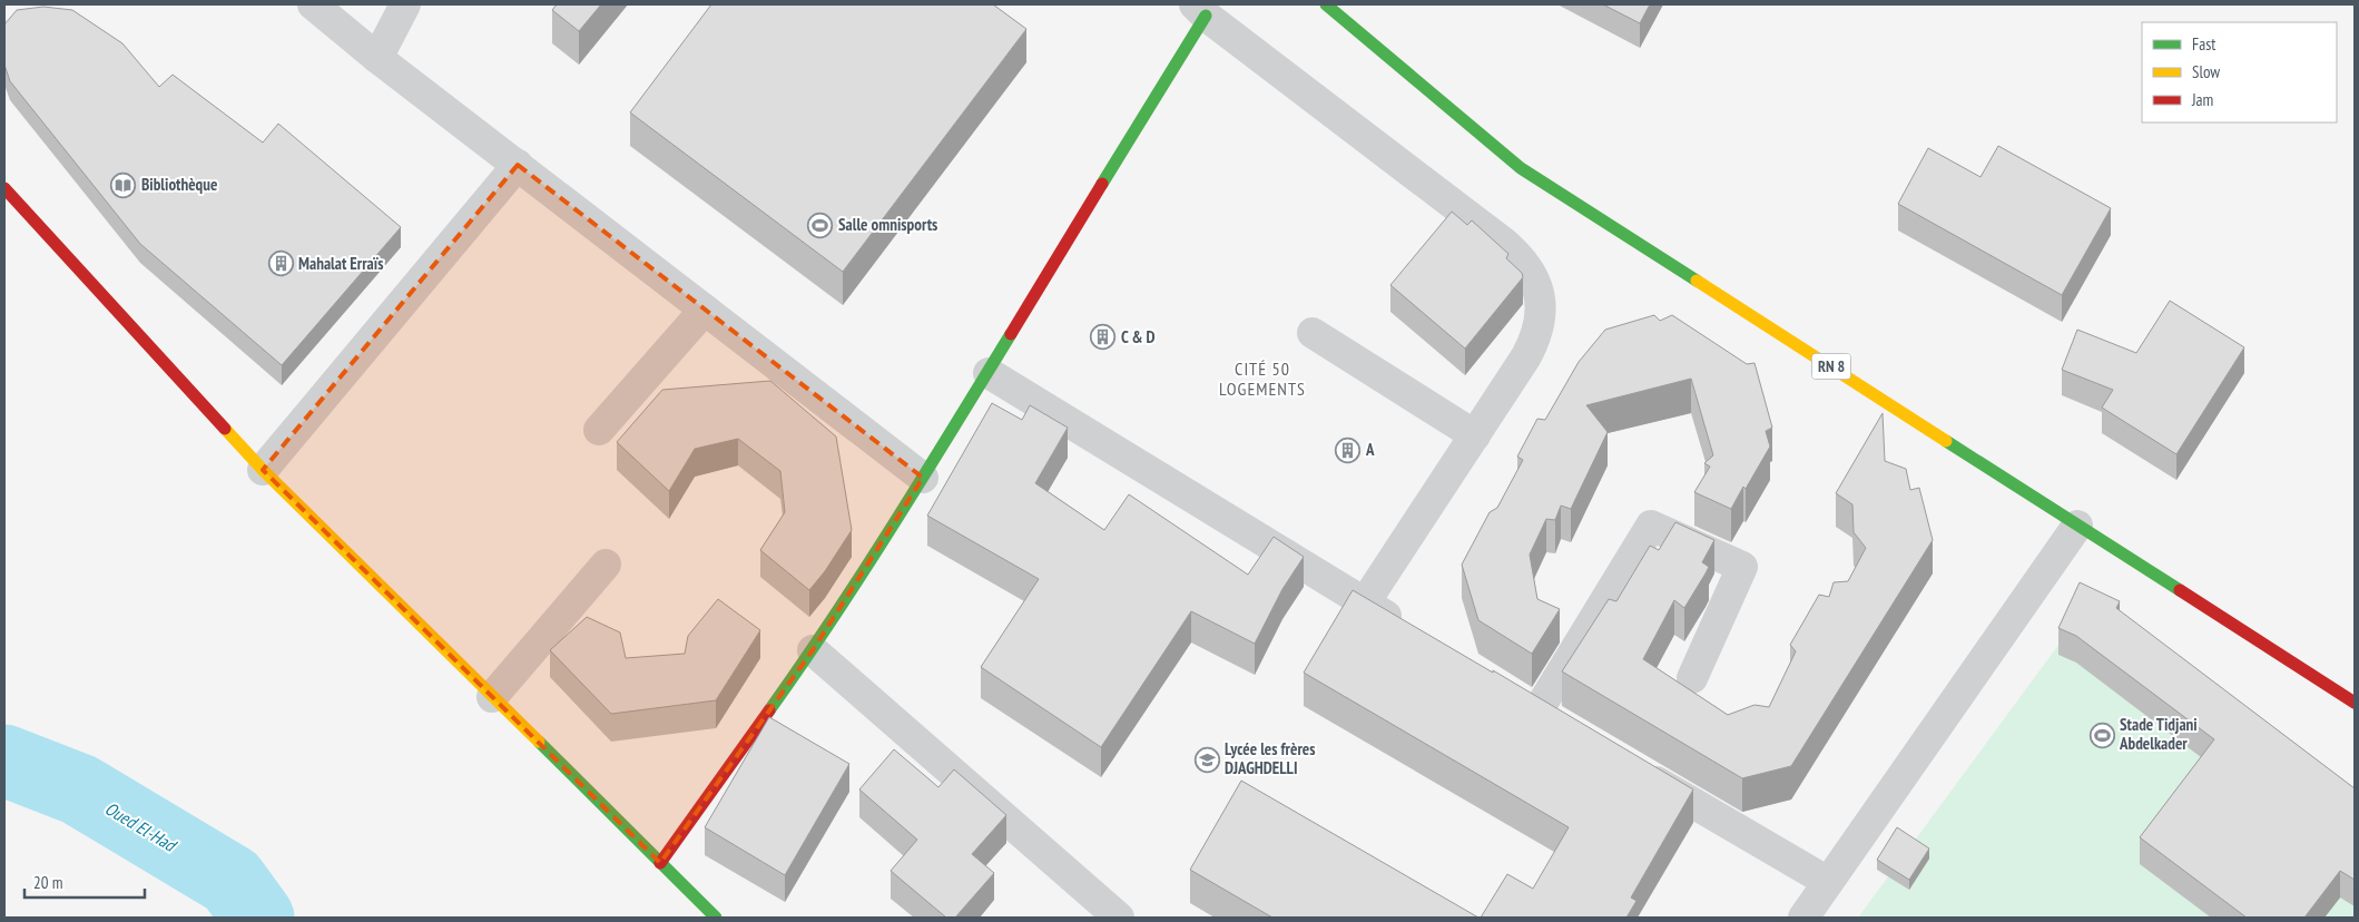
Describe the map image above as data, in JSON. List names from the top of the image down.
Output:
{
  "streets": {
    "street": ["RN 8"]
  },
  "districts": ["CITÉ 50 LOGEMENTS"],
  "water": ["Oued El-Had"],
  "places": {
    "library": ["Bibliothèque"],
    "sports": ["Salle omnisports", "Stade Tidjani Abdelkader"],
    "building": ["Mahalat Erraïs", "C & D", "A"],
    "school or university": ["Lycée les frères DJAGHDELLI"]
  },
  "legend": ["Fast", "Slow", "Jam"],
  "scale_bar": "20 m"
}
